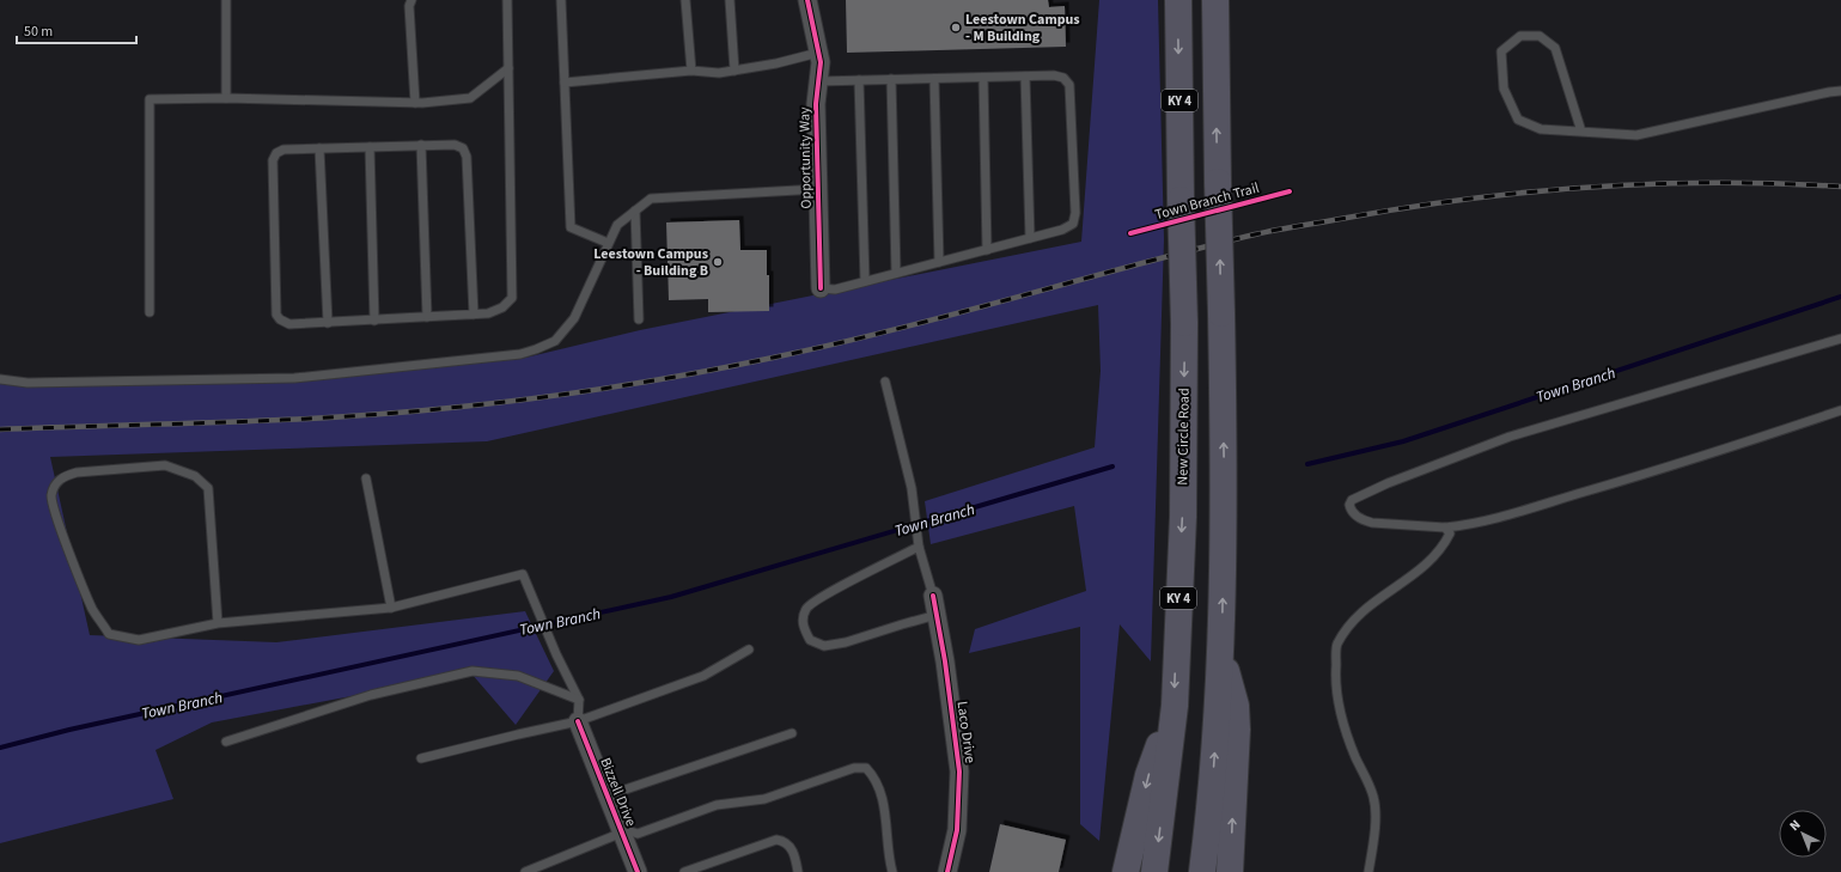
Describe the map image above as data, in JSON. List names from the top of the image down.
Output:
{
  "streets": {
    "highway": ["KY 4", "New Circle Road"],
    "street": ["Opportunity Way", "Laco Drive", "Bizzell Drive"],
    "cycle path": ["Town Branch Trail"]
  },
  "water": ["Town Branch"],
  "places": ["Leestown Campus - M Building", "Leestown Campus - Building B"],
  "scale_bar": "50 m",
  "north": "top left"
}
